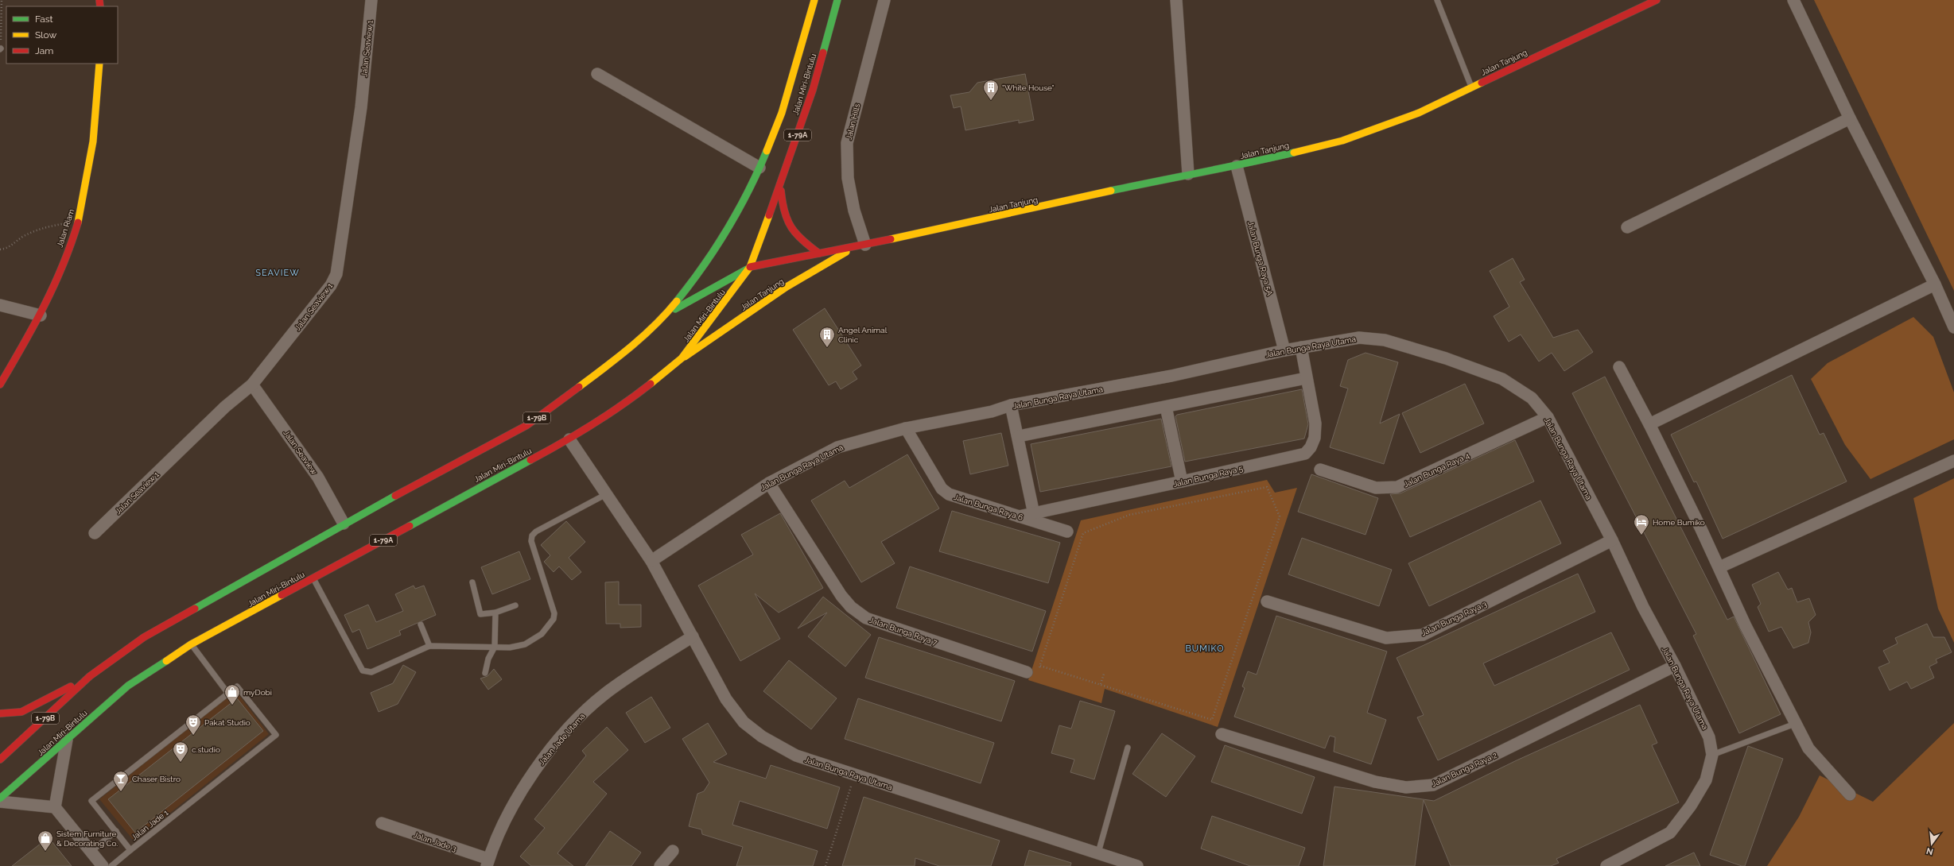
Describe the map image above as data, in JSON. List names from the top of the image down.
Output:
{
  "streets": {
    "main road": [
      "Jalan Tanjung",
      "Jalan Miri-Bintulu",
      "1-79A",
      "Jalan Riam",
      "1-79B"
    ],
    "street": [
      "Jalan Seaview 1",
      "Jalan Hills",
      "Jalan Bunga Raya 5A",
      "Jalan Bunga Raya Utama",
      "Jalan Seaview",
      "Jalan Bunga Raya 4",
      "Jalan Bunga Raya 5",
      "Jalan Bunga Raya 6",
      "Jalan Bunga Raya 3",
      "Jalan Bunga Raya 7",
      "Jalan Jade Utama",
      "Jalan Bunga Raya 2",
      "Jalan Jade 3"
    ],
    "lane": ["Jalan Jade 1"]
  },
  "crossings": [
    ["Jalan Seaview 1", "Jalan Seaview"],
    ["Jalan Tanjung", "Jalan Miri-Bintulu"],
    ["Jalan Tanjung", "Jalan Hills"],
    ["Jalan Tanjung", "Jalan Bunga Raya 5A"],
    ["Jalan Miri-Bintulu", "Jalan Bunga Raya Utama"],
    ["Jalan Miri-Bintulu", "Jalan Seaview"],
    ["Jalan Bunga Raya 5A", "Jalan Bunga Raya Utama"],
    ["Jalan Bunga Raya Utama", "Jalan Bunga Raya 4"],
    ["Jalan Bunga Raya Utama", "Jalan Bunga Raya 5"],
    ["Jalan Bunga Raya Utama", "Jalan Bunga Raya 6"],
    ["Jalan Bunga Raya Utama", "Jalan Bunga Raya 3"],
    ["Jalan Bunga Raya Utama", "Jalan Bunga Raya 7"],
    ["Jalan Bunga Raya Utama", "Jalan Jade Utama"],
    ["Jalan Bunga Raya Utama", "Jalan Bunga Raya 2"],
    ["Jalan Bunga Raya 5", "Jalan Bunga Raya 6"],
    ["Jalan Jade Utama", "Jalan Jade 3"]
  ],
  "districts": ["SEAVIEW", "BUMIKO"],
  "places": {
    "building": ["\"White House\"", "Angel Animal Clinic"],
    "hotel": ["Home Bumiko"],
    "shop": ["myDobi", "Sistem Furniture & Decorating Co."],
    "theatre": ["Pakat Studio", "c.studio"],
    "bar": ["Chaser Bistro"]
  },
  "legend": ["Fast", "Slow", "Jam"],
  "north": "bottom"
}
